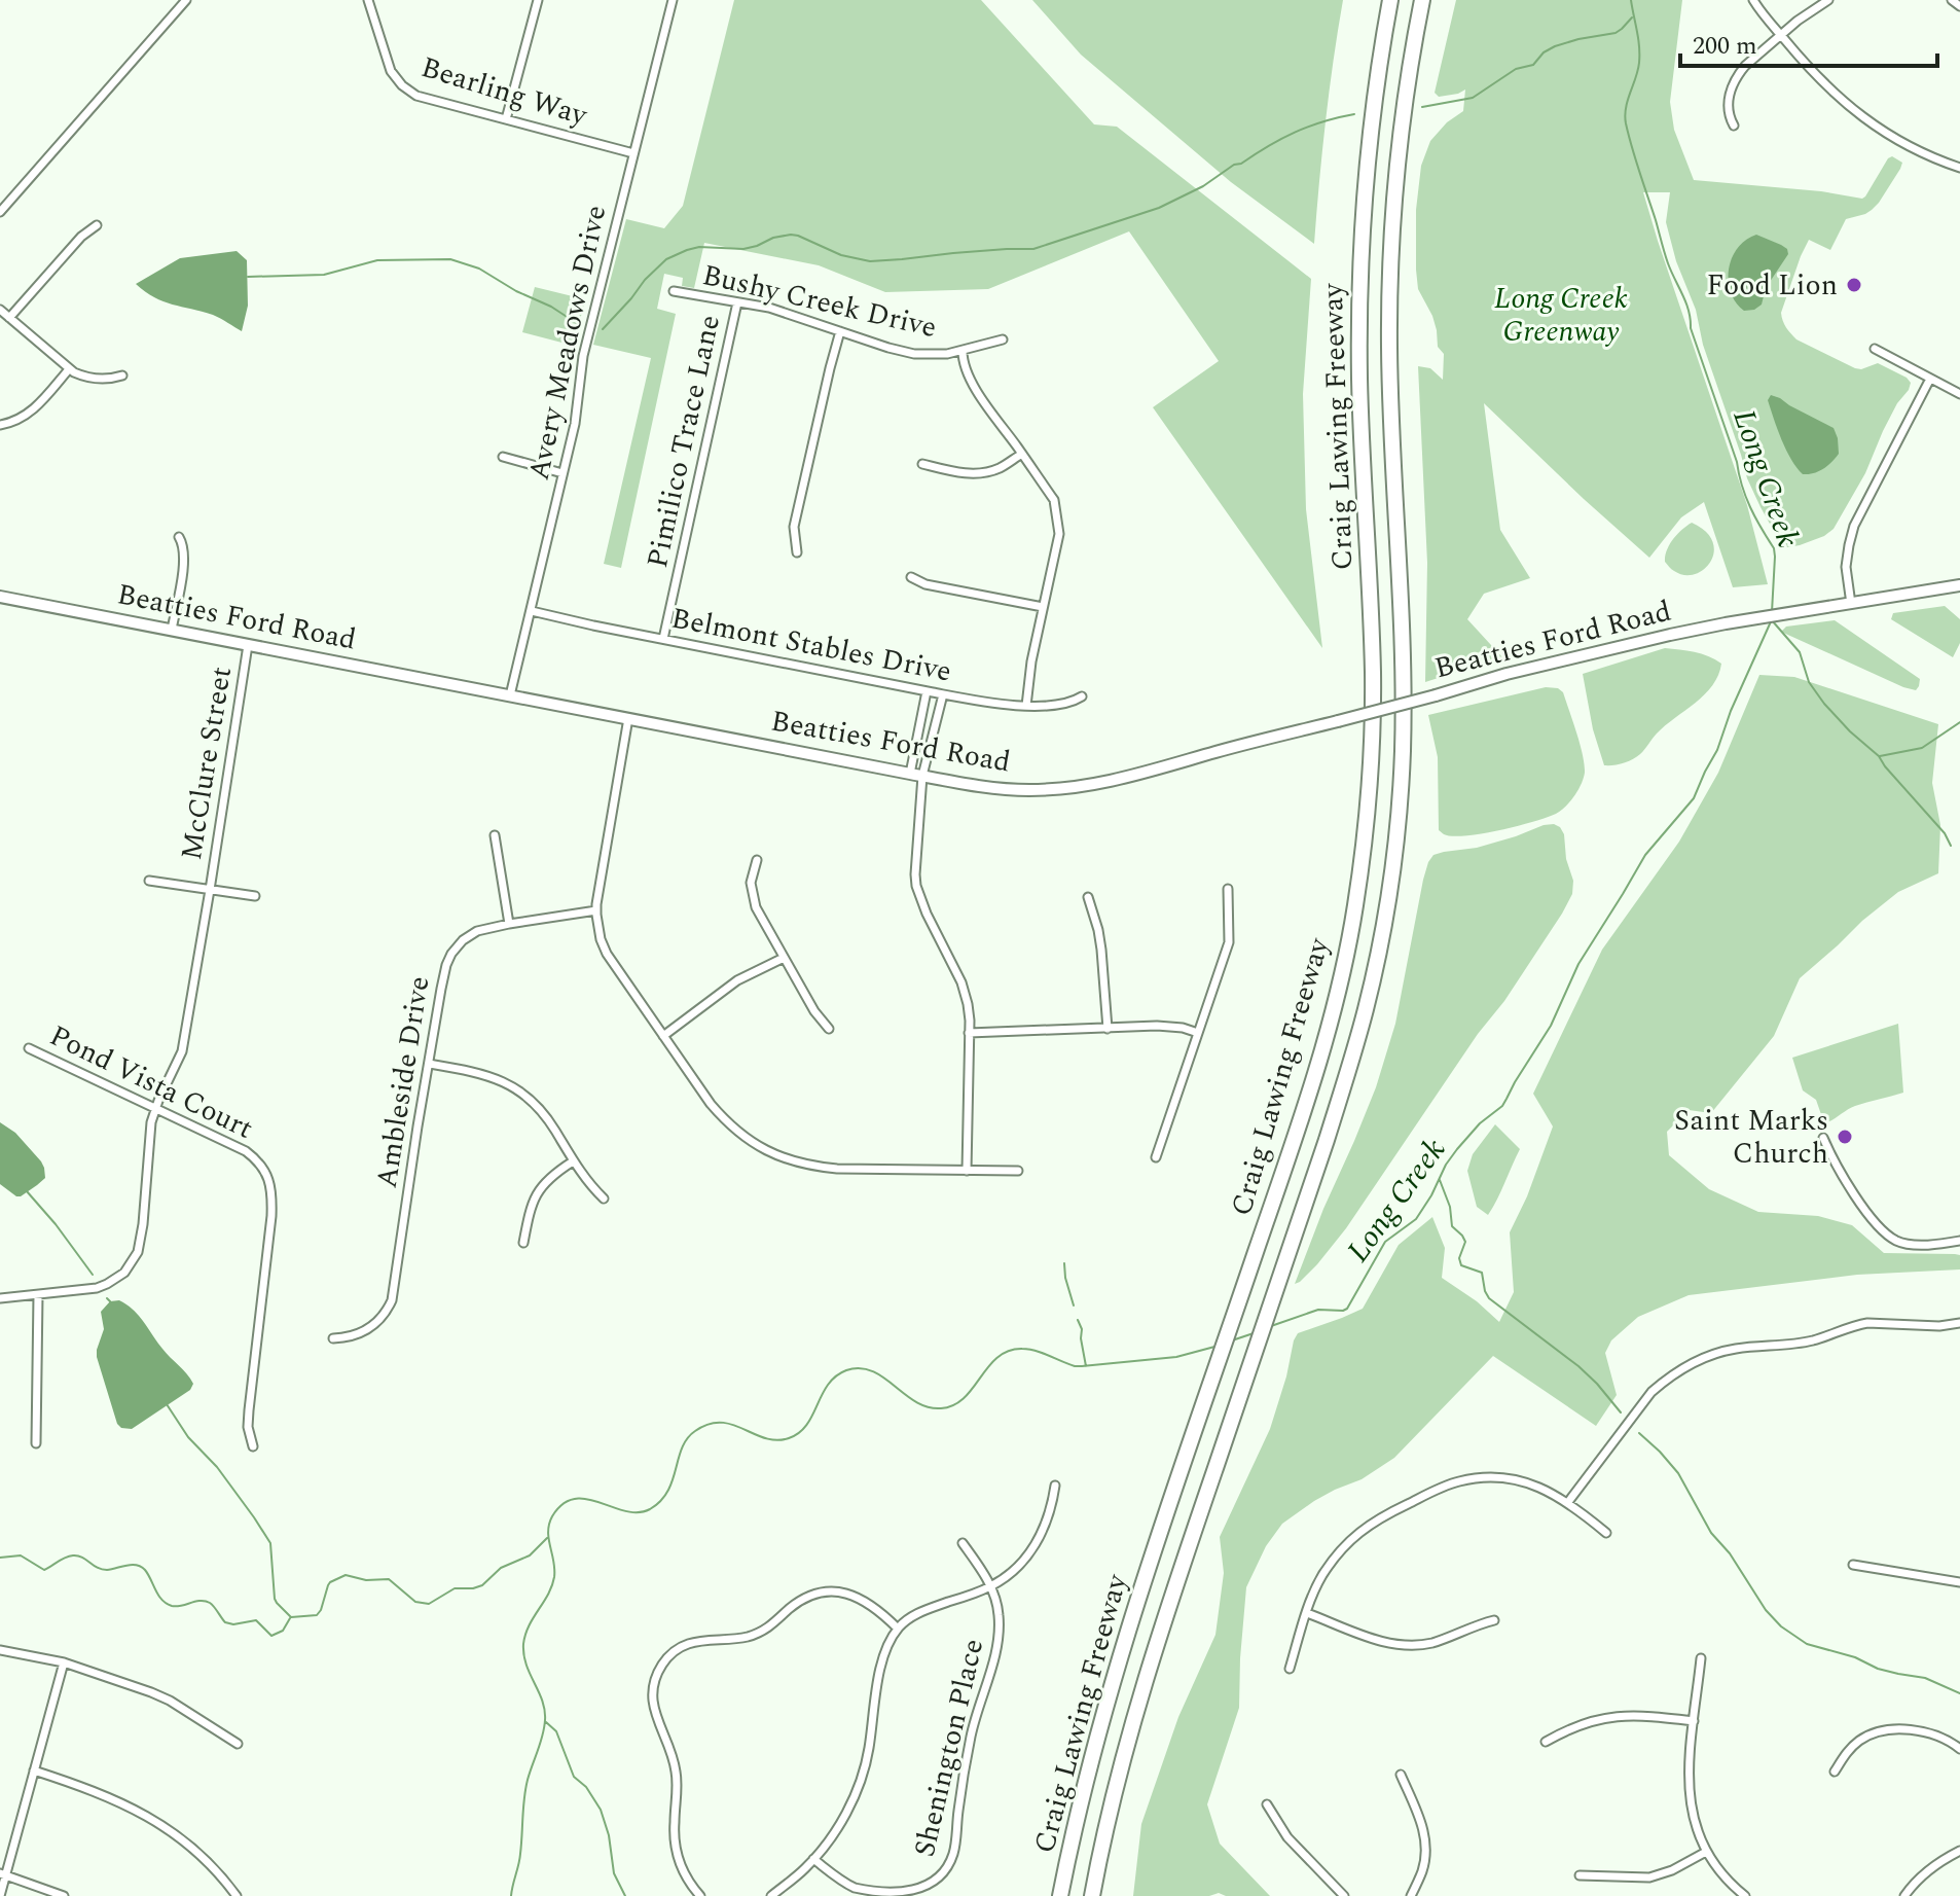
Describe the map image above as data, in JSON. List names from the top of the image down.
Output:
{
  "streets": {
    "highway": ["Craig Lawing Freeway"],
    "main road": ["Beatties Ford Road"],
    "street": [
      "Bearling Way",
      "Bushy Creek Drive",
      "Avery Meadows Drive",
      "Pimilico Trace Lane",
      "Belmont Stables Drive",
      "McClure Street",
      "Pond Vista Court",
      "Ambleside Drive",
      "Shenington Place"
    ]
  },
  "crossings": [
    ["Bearling Way", "Avery Meadows Drive"],
    ["Bushy Creek Drive", "Pimilico Trace Lane"],
    ["Avery Meadows Drive", "Beatties Ford Road"],
    ["Avery Meadows Drive", "Belmont Stables Drive"],
    ["Pimilico Trace Lane", "Belmont Stables Drive"],
    ["Beatties Ford Road", "McClure Street"],
    ["McClure Street", "Pond Vista Court"]
  ],
  "water": ["Long Creek"],
  "parks": ["Long Creek Greenway"],
  "places": ["Food Lion", "Saint Marks Church"],
  "scale_bar": "200 m"
}
